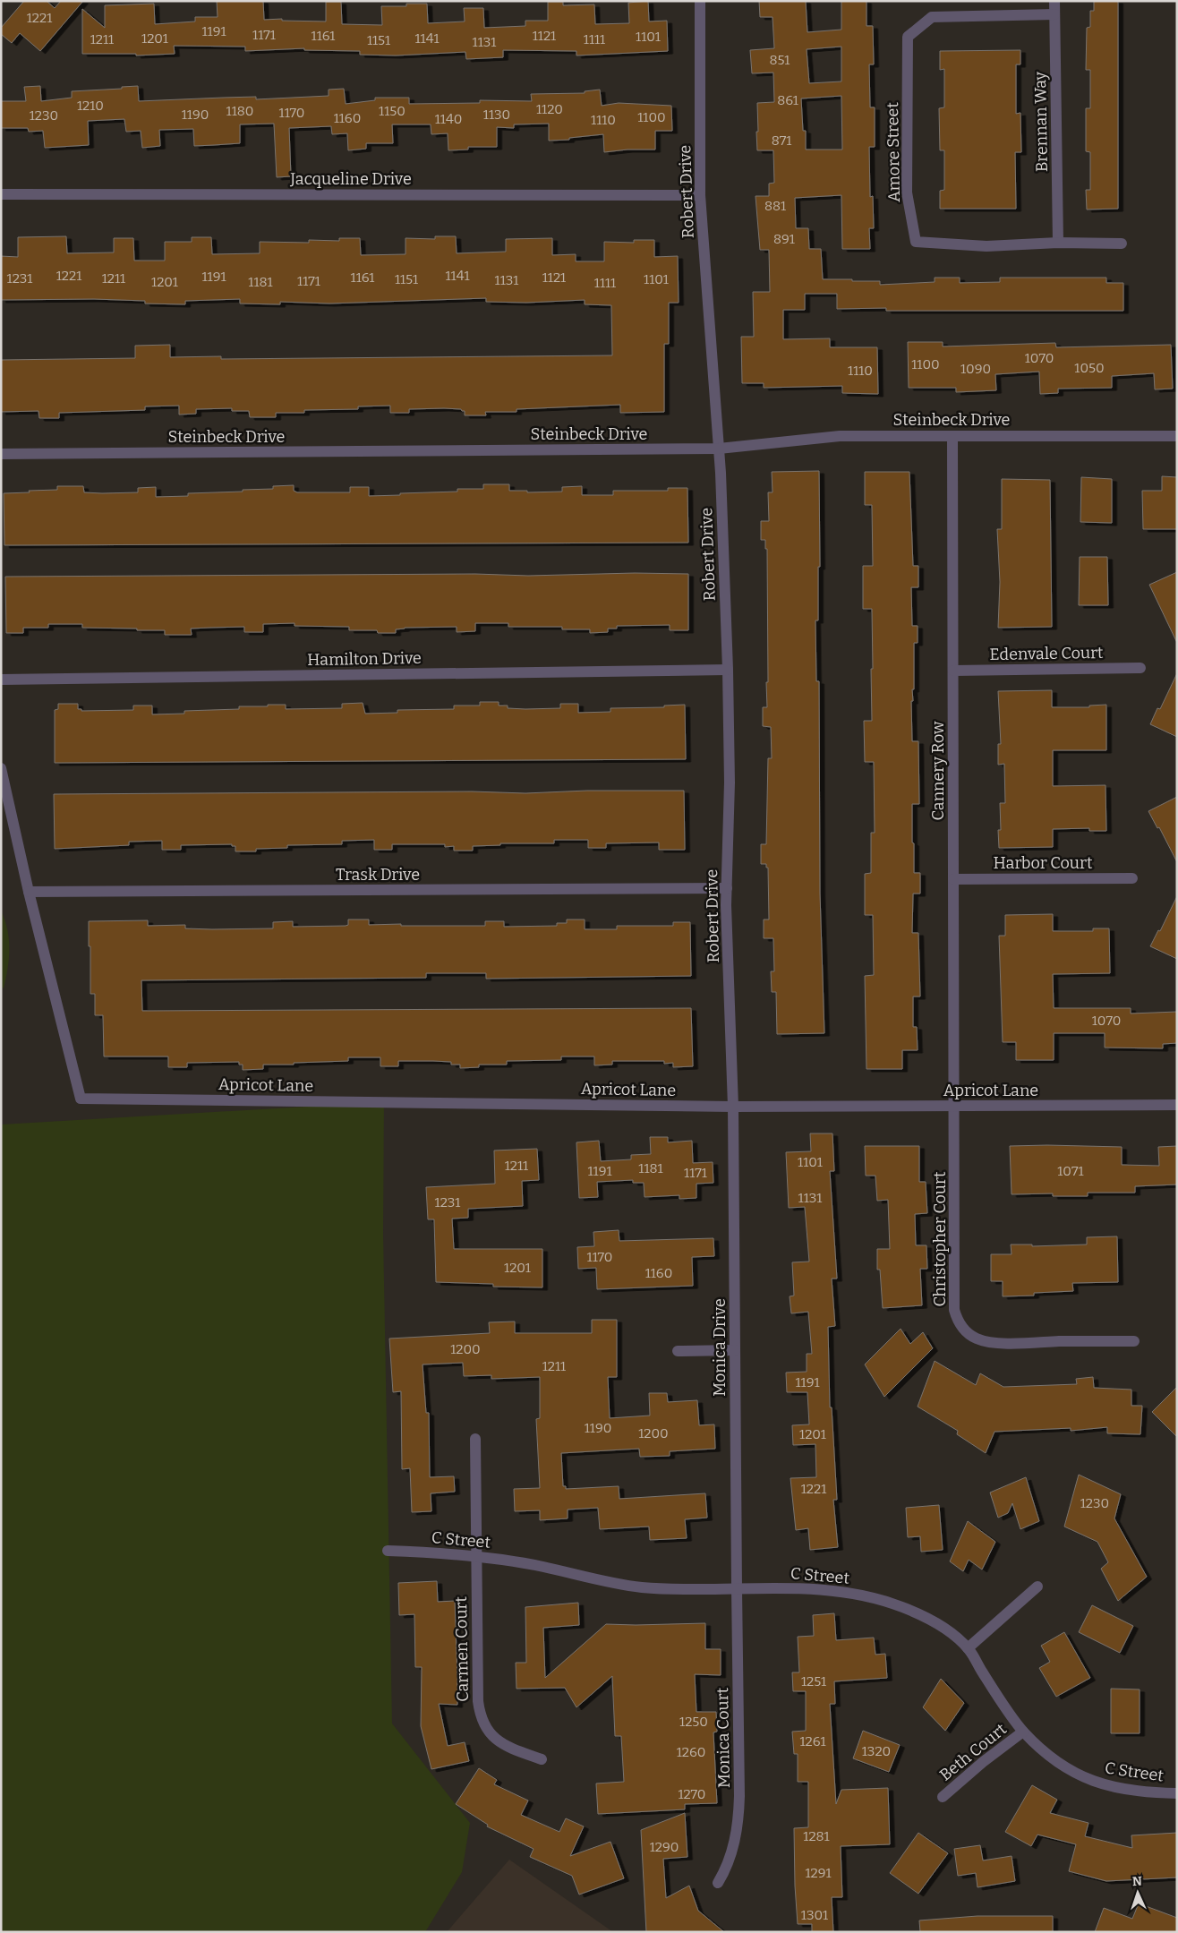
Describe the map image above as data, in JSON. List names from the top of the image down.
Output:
{
  "streets": {
    "street": [
      "Brennan Way",
      "Amore Street",
      "Jacqueline Drive",
      "Robert Drive",
      "Steinbeck Drive",
      "Edenvale Court",
      "Hamilton Drive",
      "Cannery Row",
      "Harbor Court",
      "Trask Drive",
      "Apricot Lane",
      "Christopher Court",
      "Monica Drive",
      "C Street",
      "Carmen Court",
      "Monica Court",
      "Beth Court"
    ]
  },
  "crossings": [
    ["Brennan Way", "Amore Street"],
    ["Jacqueline Drive", "Robert Drive"],
    ["Robert Drive", "Steinbeck Drive"],
    ["Robert Drive", "Hamilton Drive"],
    ["Robert Drive", "Trask Drive"],
    ["Robert Drive", "Apricot Lane"],
    ["Robert Drive", "Monica Drive"],
    ["Steinbeck Drive", "Cannery Row"],
    ["Edenvale Court", "Cannery Row"],
    ["Cannery Row", "Harbor Court"],
    ["Cannery Row", "Apricot Lane"],
    ["Cannery Row", "Christopher Court"],
    ["Trask Drive", "Apricot Lane"],
    ["Apricot Lane", "Christopher Court"],
    ["Apricot Lane", "Monica Drive"],
    ["Monica Drive", "C Street"],
    ["Monica Drive", "Monica Court"],
    ["C Street", "Carmen Court"],
    ["C Street", "Monica Court"],
    ["C Street", "Beth Court"]
  ],
  "house_numbers": [
    "1221",
    "1191",
    "1171",
    "1161",
    "1121",
    "1101",
    "1201",
    "1141",
    "1211",
    "1111",
    "1151",
    "1131",
    "851",
    "861",
    "1210",
    "1120",
    "1180",
    "1150",
    "1170",
    "1190",
    "1130",
    "1230",
    "1100",
    "1160",
    "1140",
    "1110",
    "871",
    "881",
    "891",
    "1221",
    "1141",
    "1191",
    "1161",
    "1121",
    "1231",
    "1211",
    "1151",
    "1101",
    "1131",
    "1171",
    "1201",
    "1181",
    "1111",
    "1070",
    "1100",
    "1050",
    "1090",
    "1110",
    "1070",
    "1101",
    "1211",
    "1181",
    "1191",
    "1071",
    "1171",
    "1131",
    "1231",
    "1170",
    "1201",
    "1160",
    "1200",
    "1211",
    "1191",
    "1190",
    "1200",
    "1201",
    "1221",
    "1230",
    "1251",
    "1250",
    "1261",
    "1320",
    "1260",
    "1270",
    "1281",
    "1290",
    "1291",
    "1301"
  ],
  "north": "top"
}
